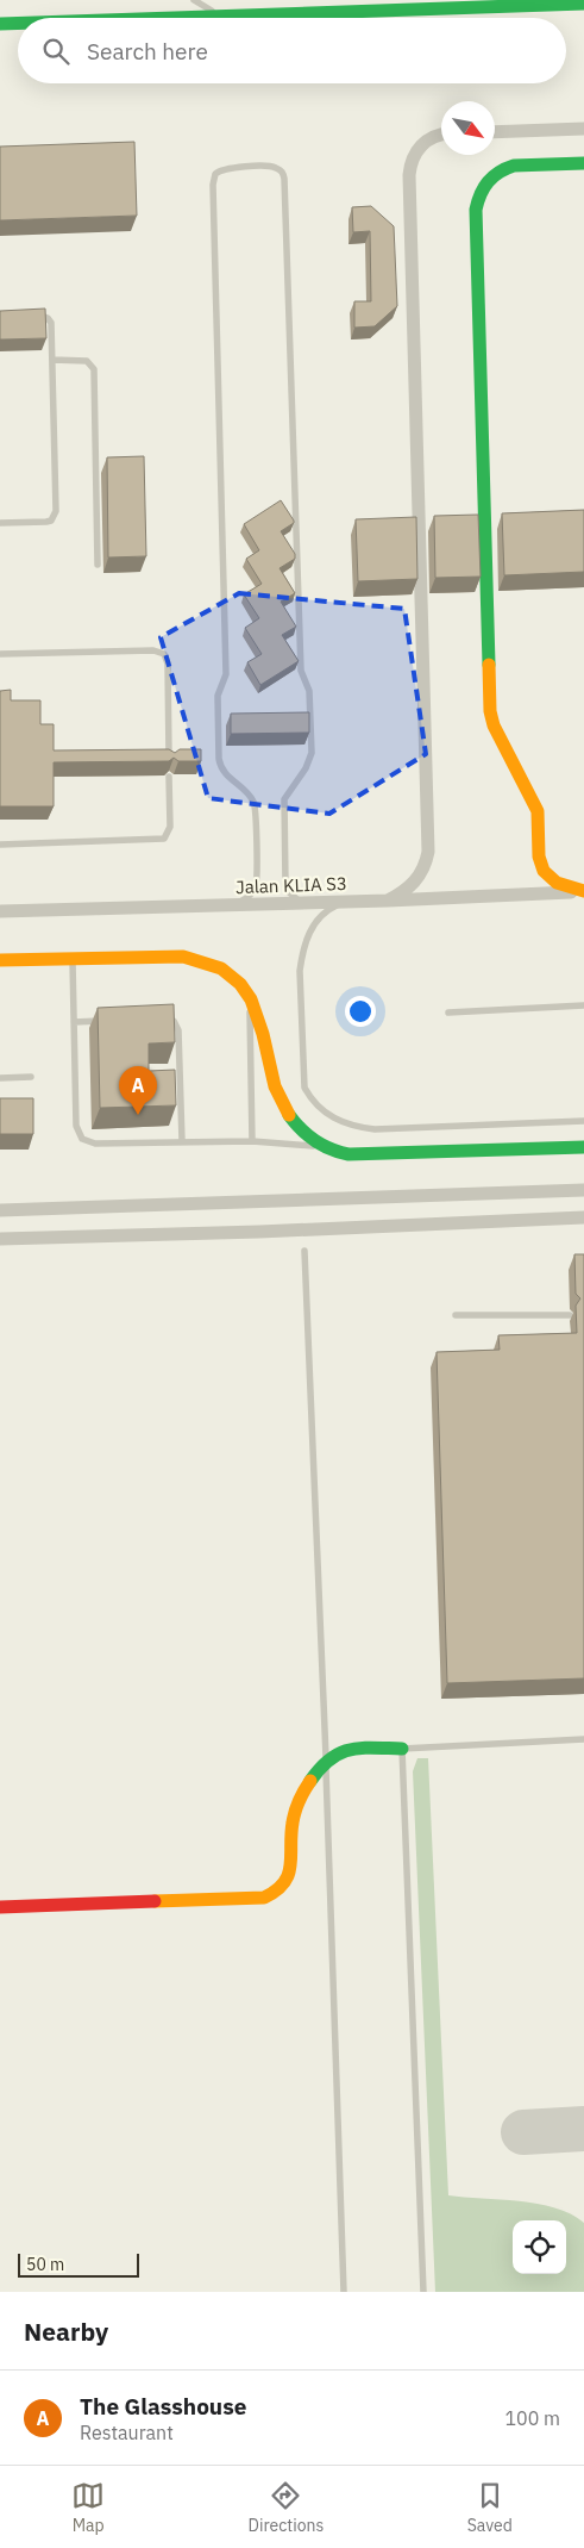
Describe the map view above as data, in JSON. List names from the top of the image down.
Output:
{
  "streets": {
    "street": ["Jalan KLIA S3"]
  },
  "scale_bar": "50 m",
  "north": "bottom right",
  "page": {
    "search": "Search here",
    "pins": "A",
    "scale": "50 m",
    "heading": "Nearby",
    "list": [
      {
        "mark": "A",
        "name": "The Glasshouse",
        "note": "Restaurant",
        "value": "100 m"
      }
    ],
    "nav": ["Map", "Directions", "Saved"]
  }
}
